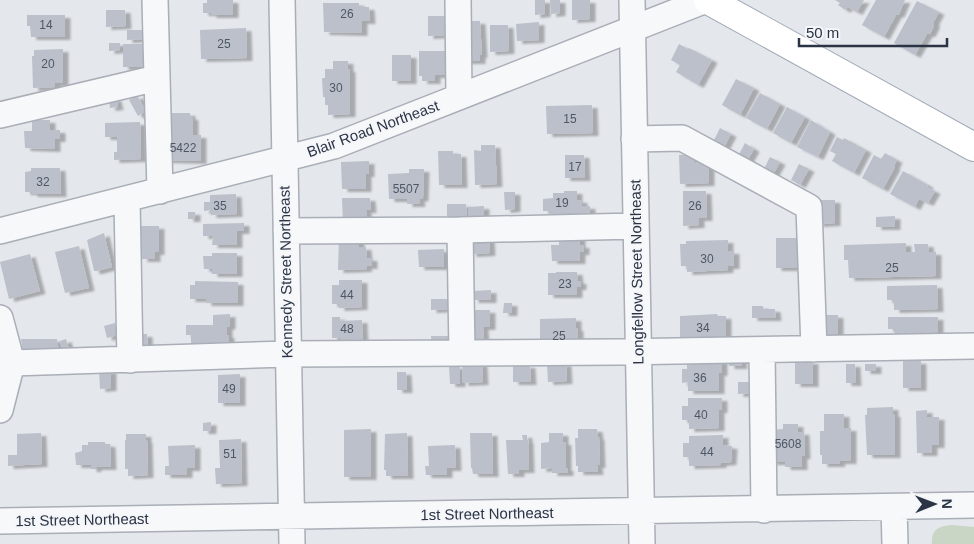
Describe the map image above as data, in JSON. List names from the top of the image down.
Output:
{
  "streets": {
    "street": [
      "Blair Road Northeast",
      "Kennedy Street Northeast",
      "Longfellow Street Northeast",
      "1st Street Northeast"
    ]
  },
  "crossings": [
    ["Blair Road Northeast", "Kennedy Street Northeast"],
    ["Blair Road Northeast", "Longfellow Street Northeast"],
    ["Kennedy Street Northeast", "1st Street Northeast"],
    ["Longfellow Street Northeast", "1st Street Northeast"]
  ],
  "house_numbers": [
    "26",
    "14",
    "25",
    "20",
    "30",
    "15",
    "5422",
    "17",
    "32",
    "5507",
    "19",
    "35",
    "26",
    "30",
    "25",
    "23",
    "44",
    "34",
    "48",
    "25",
    "36",
    "49",
    "40",
    "5608",
    "44",
    "51"
  ],
  "scale_bar": "50 m",
  "north": "right"
}
